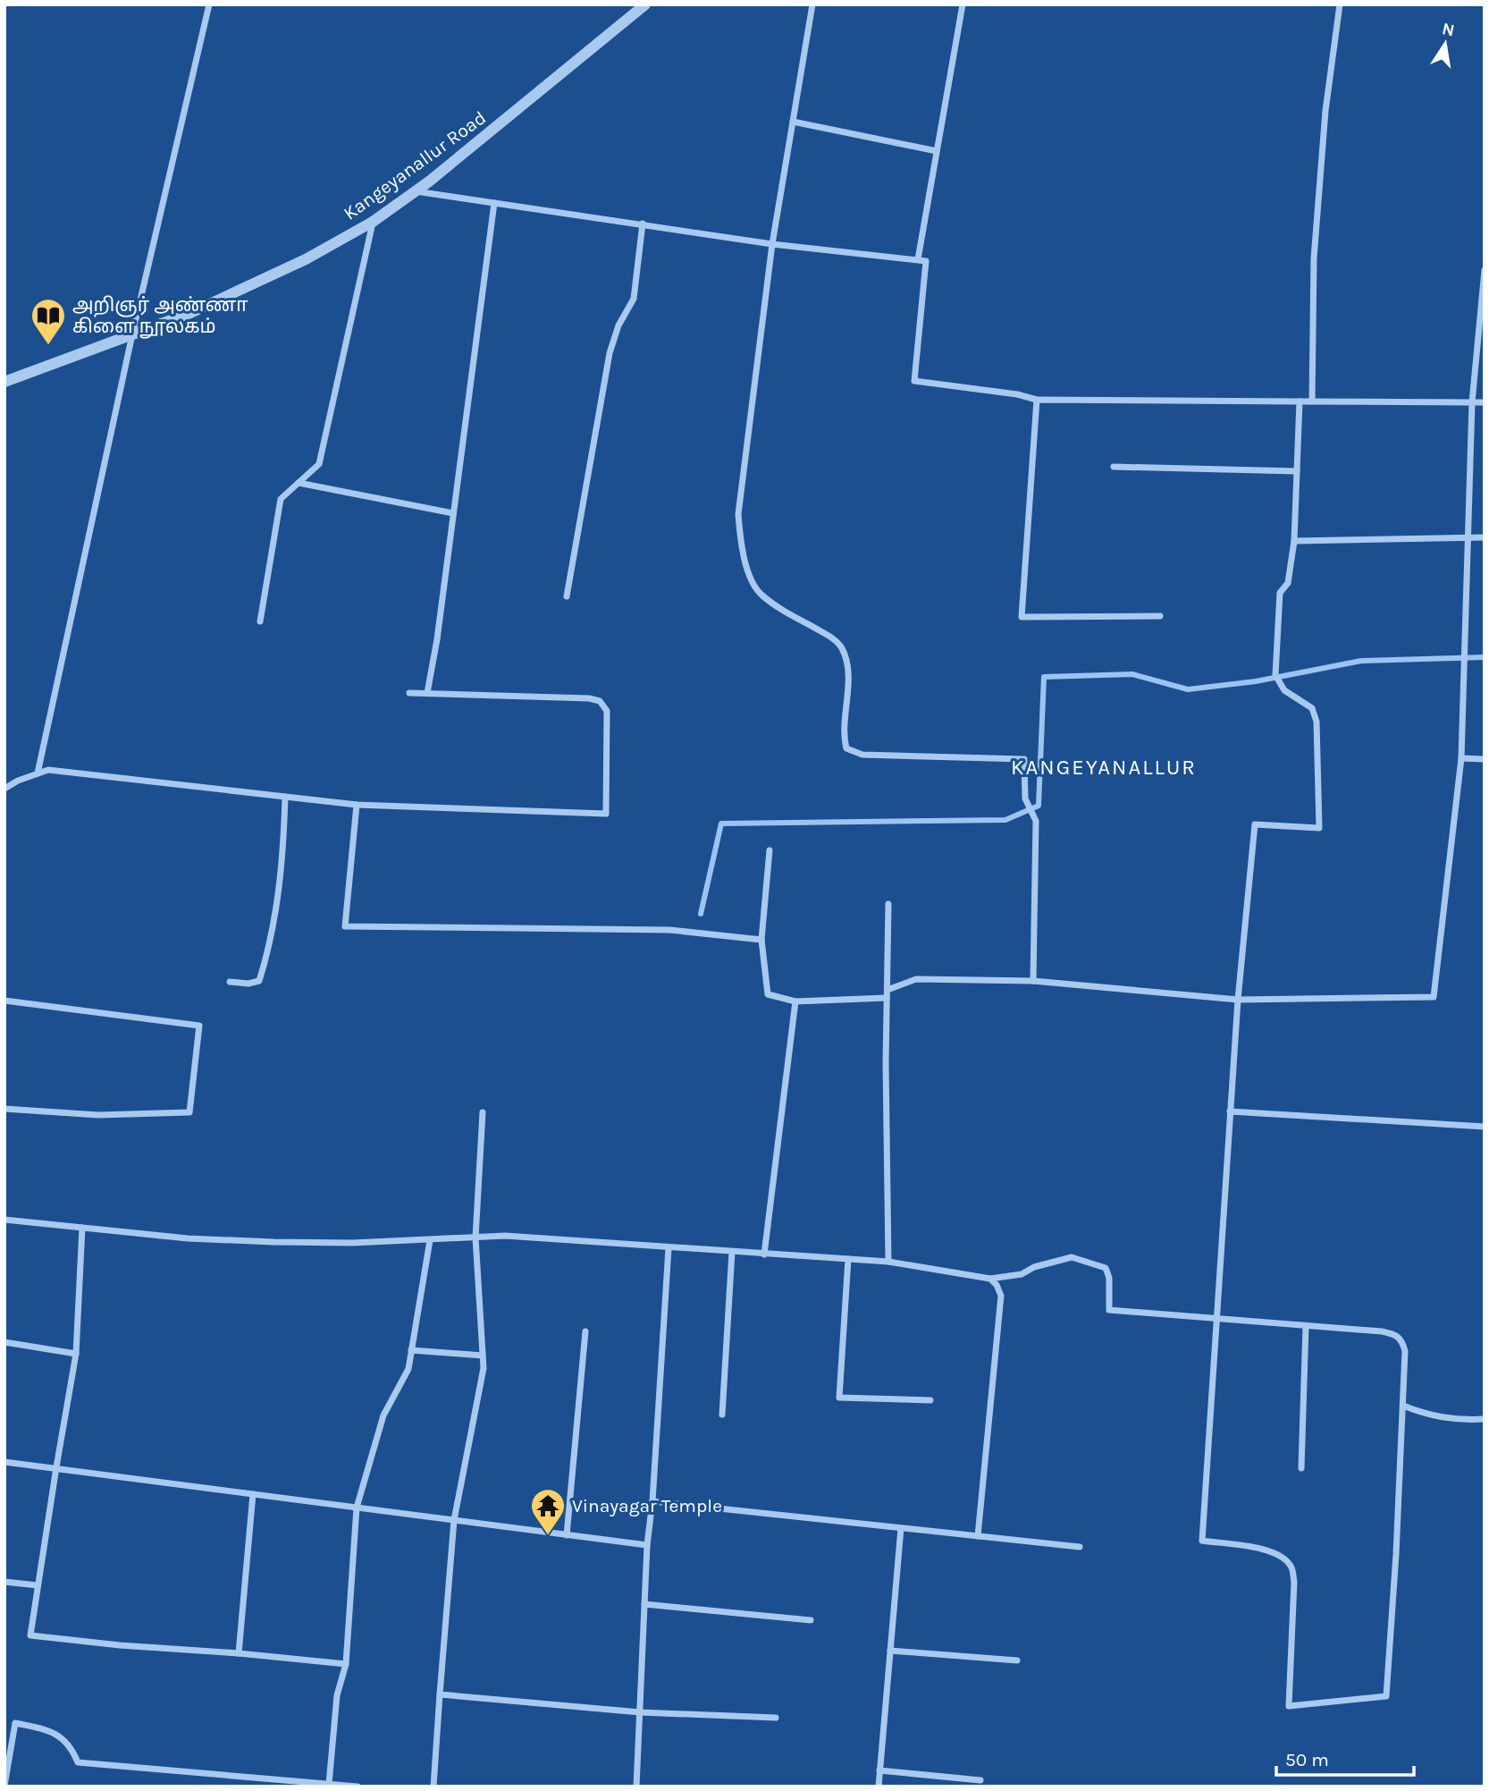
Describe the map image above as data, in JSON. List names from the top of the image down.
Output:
{
  "streets": {
    "street": ["Kangeyanallur Road"]
  },
  "districts": ["KANGEYANALLUR"],
  "places": {
    "library": ["அறிஞர் அண்ணா கிளை நூலகம்"],
    "temple": ["Vinayagar Temple"]
  },
  "scale_bar": "50 m",
  "north": "top"
}
